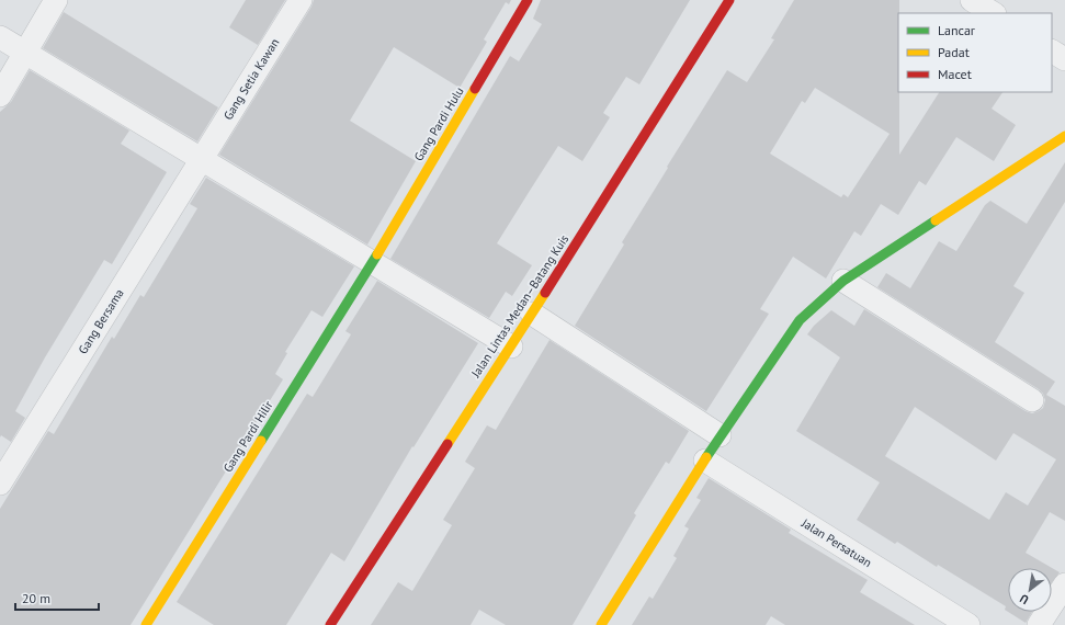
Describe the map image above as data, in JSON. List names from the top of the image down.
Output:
{
  "streets": {
    "main road": ["Gang Pardi Hulu", "Jalan Lintas Medan–Batang Kuis", "Gang Pardi Hilir"],
    "street": ["Gang Setia Kawan", "Gang Bersama", "Jalan Persatuan"]
  },
  "crossings": [
    ["Gang Setia Kawan", "Gang Bersama"],
    ["Gang Pardi Hulu", "Gang Pardi Hilir"]
  ],
  "legend": ["Lancar", "Padat", "Macet"],
  "scale_bar": "20 m",
  "north": "bottom left"
}
